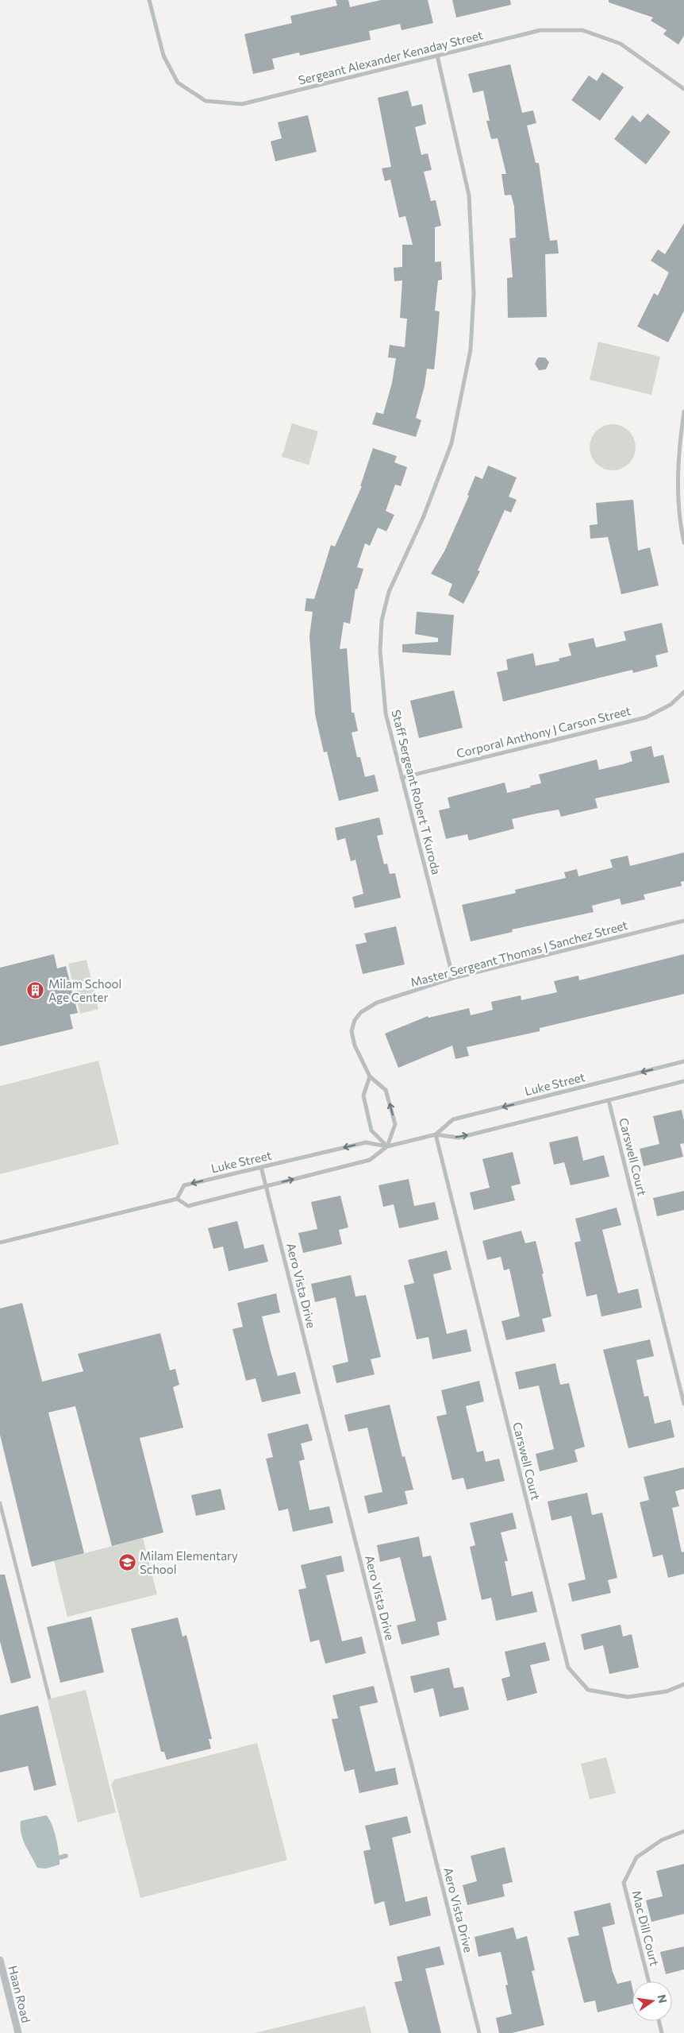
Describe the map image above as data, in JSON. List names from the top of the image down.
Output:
{
  "streets": {
    "street": [
      "Sergeant Alexander Kenaday Street",
      "Corporal Anthony J Carson Street",
      "Staff Sergeant Robert T Kuroda",
      "Master Sergeant Thomas J Sanchez Street",
      "Luke Street",
      "Carswell Court",
      "Aero Vista Drive",
      "Mac Dill Court",
      "Haan Road"
    ]
  },
  "crossings": [
    ["Sergeant Alexander Kenaday Street", "Staff Sergeant Robert T Kuroda"],
    ["Corporal Anthony J Carson Street", "Staff Sergeant Robert T Kuroda"],
    ["Staff Sergeant Robert T Kuroda", "Master Sergeant Thomas J Sanchez Street"],
    ["Master Sergeant Thomas J Sanchez Street", "Luke Street"],
    ["Luke Street", "Carswell Court"],
    ["Luke Street", "Aero Vista Drive"]
  ],
  "places": {
    "building": ["Milam School Age Center"],
    "school or university": ["Milam Elementary School"]
  },
  "north": "right"
}
